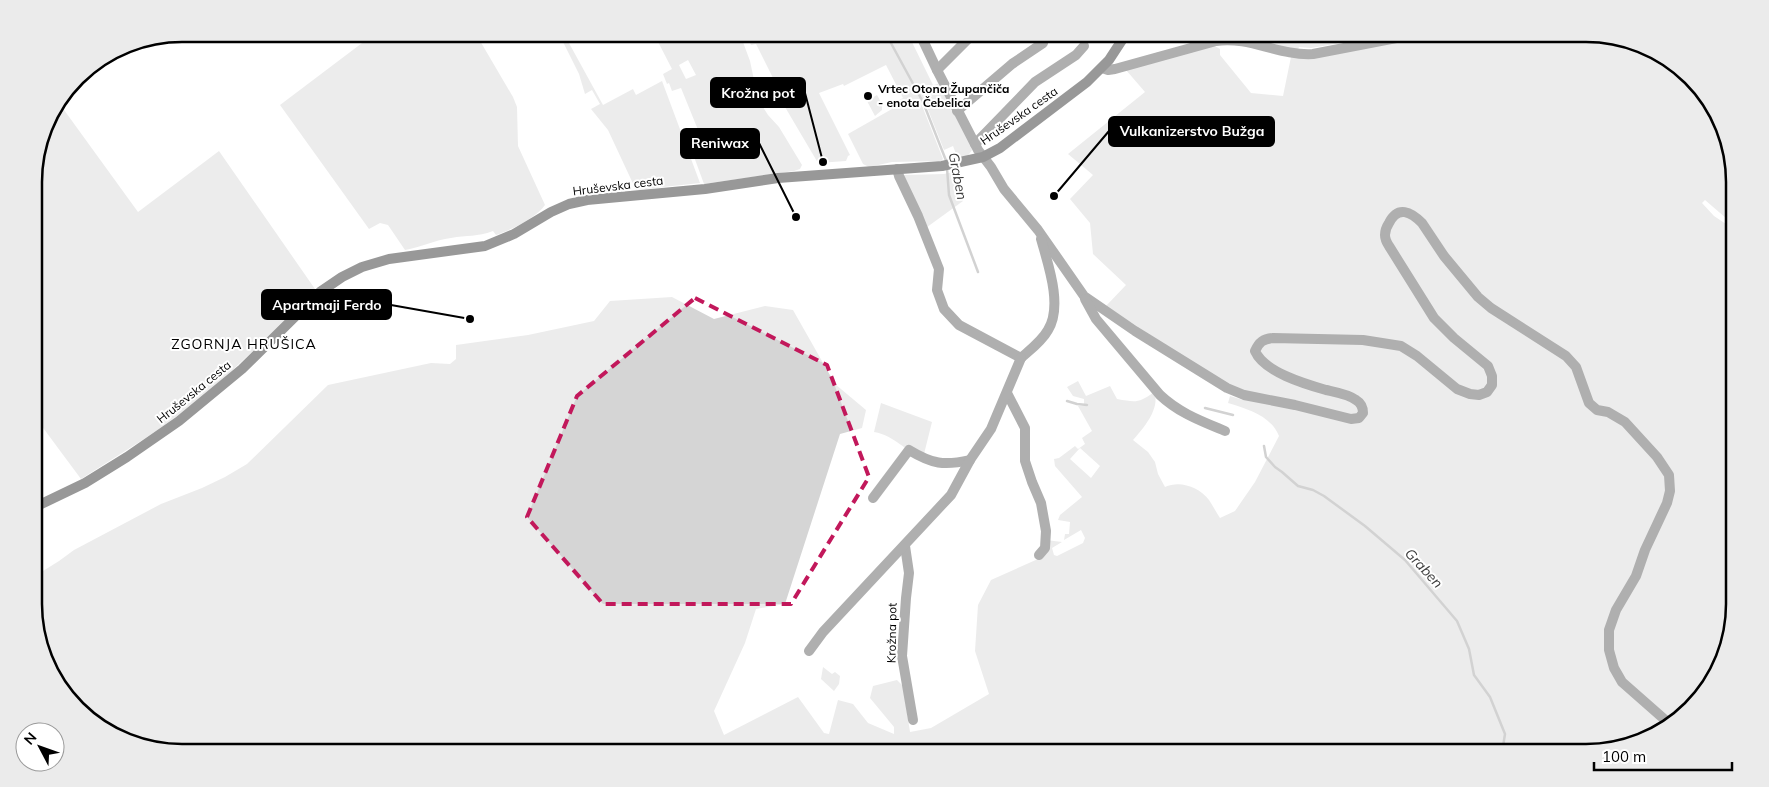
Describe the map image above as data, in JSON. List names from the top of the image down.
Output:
{
  "streets": {
    "street": ["Hruševska cesta", "Krožna pot"]
  },
  "districts": ["ZGORNJA HRUŠICA"],
  "water": ["Graben"],
  "places": [
    "Vrtec Otona Župančiča - enota Čebelica",
    "Krožna pot",
    "Vulkanizerstvo Bužga",
    "Reniwax",
    "Apartmaji Ferdo"
  ],
  "scale_bar": "100 m",
  "north": "top left"
}
